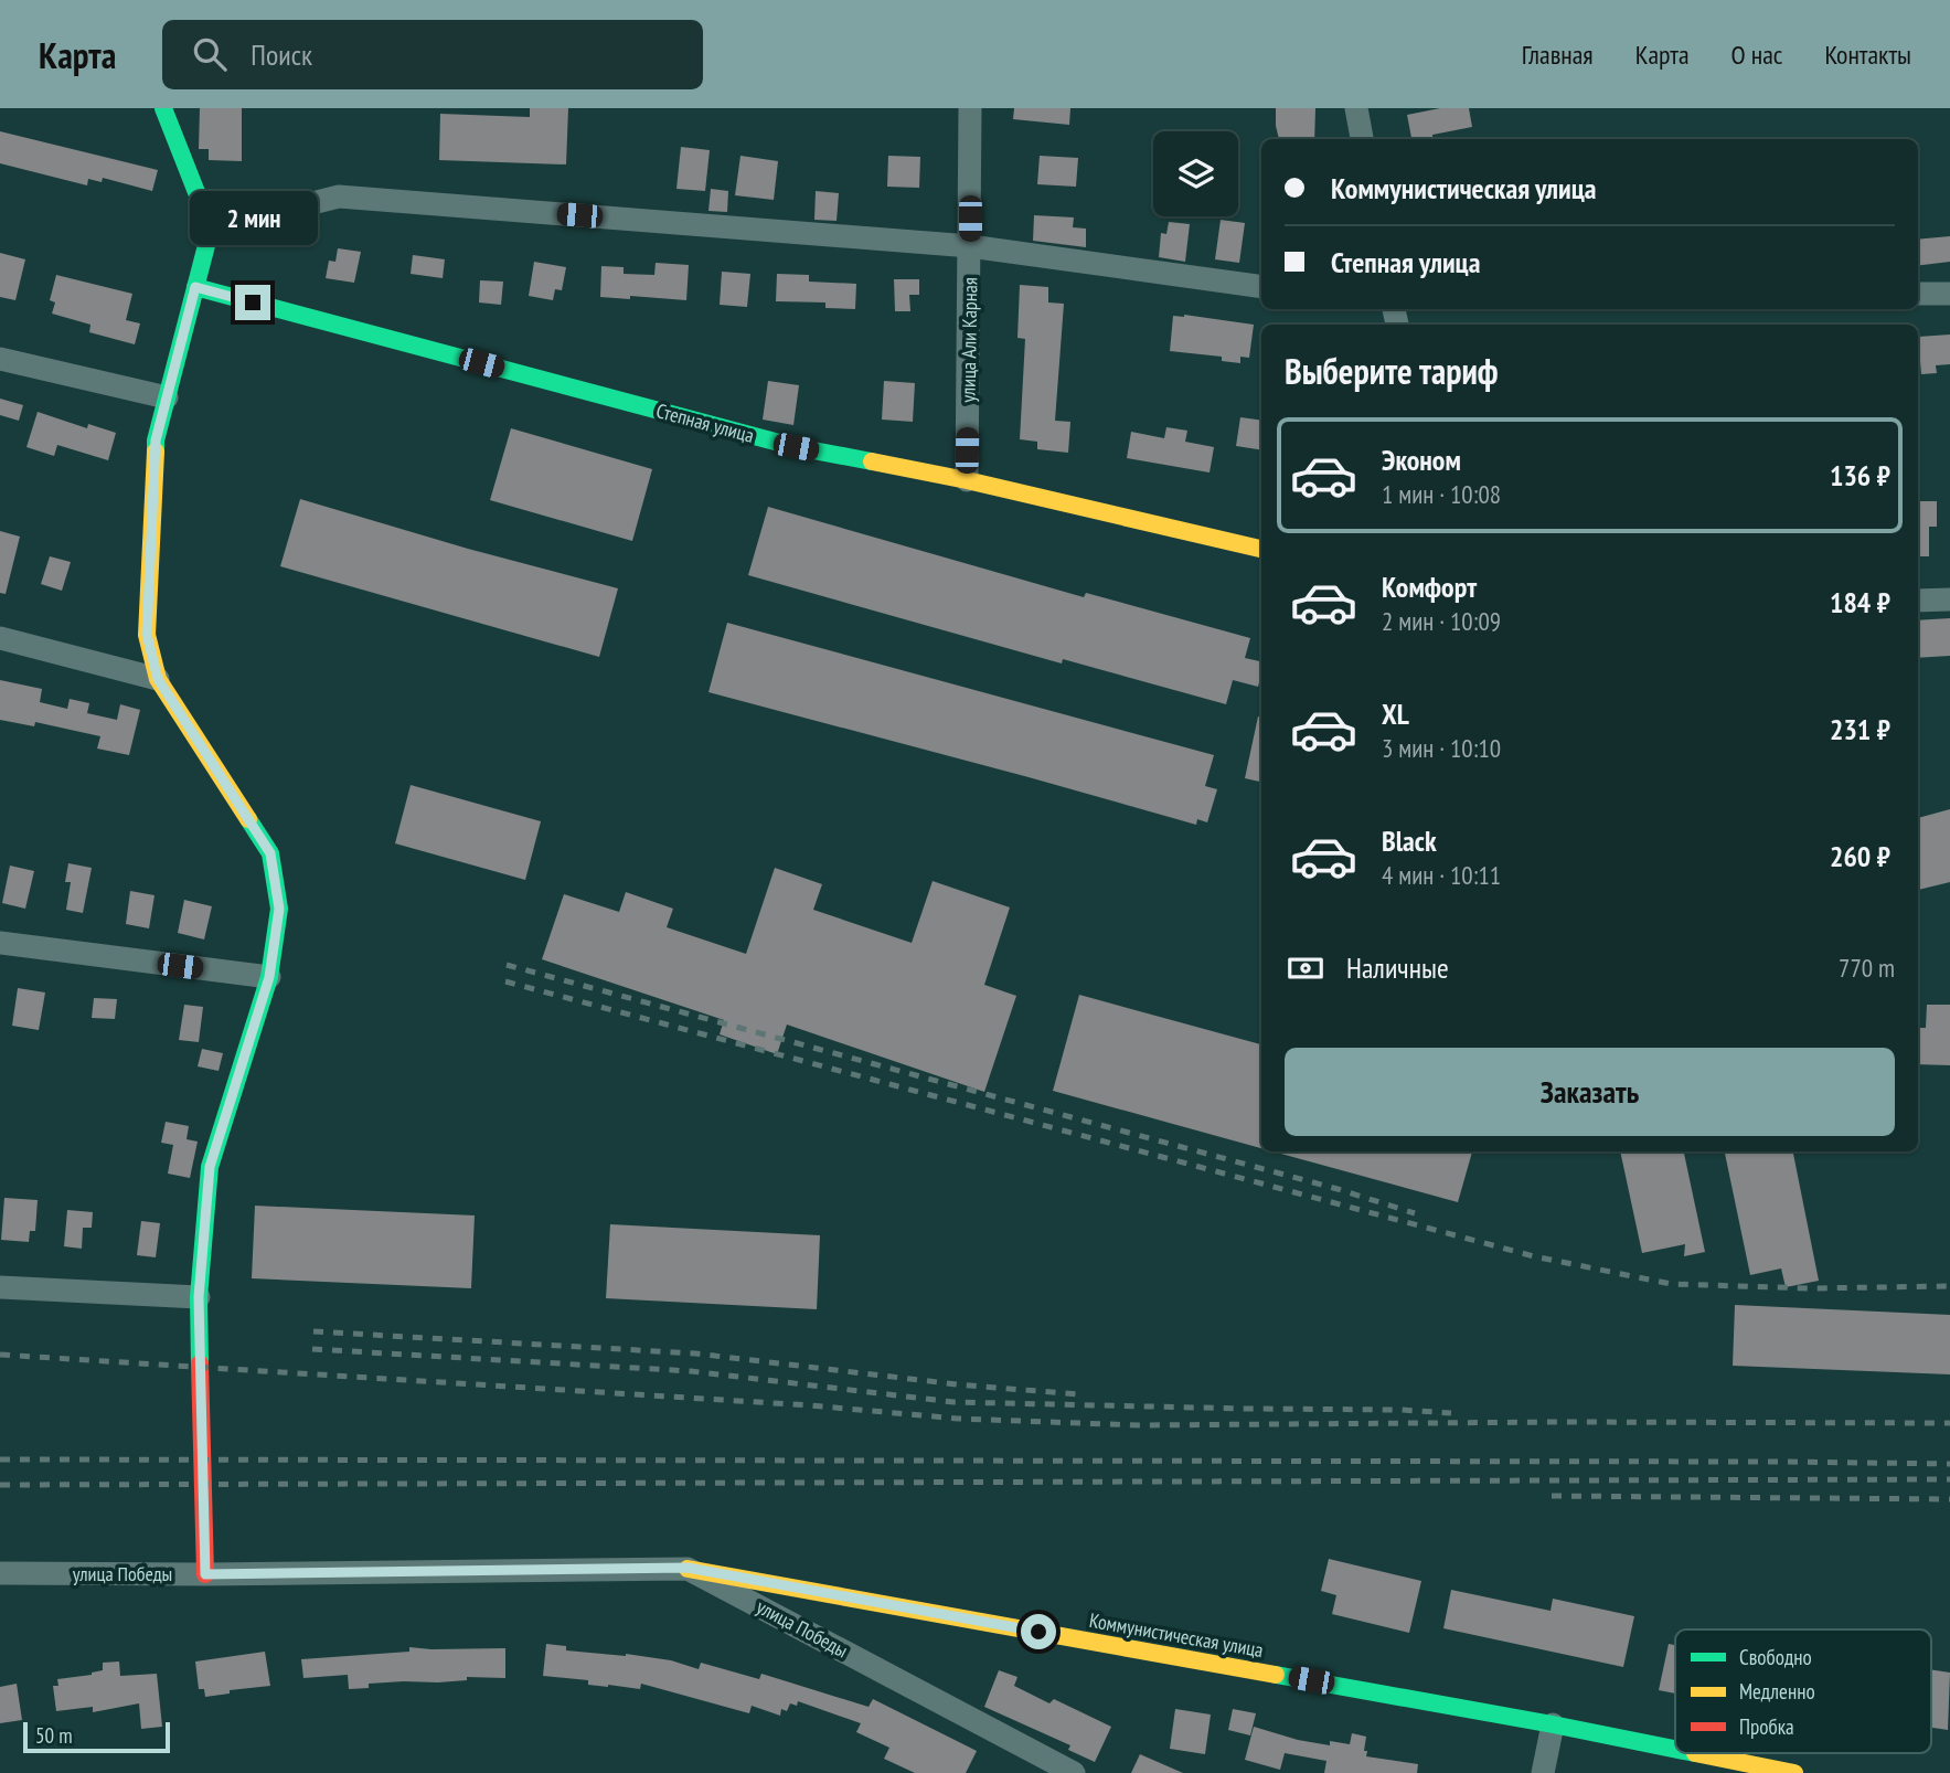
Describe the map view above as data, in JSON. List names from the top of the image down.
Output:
{
  "streets": {
    "street": [
      "улица Али Карная",
      "Степная улица",
      "улица Победы",
      "Коммунистическая улица"
    ]
  },
  "crossings": [
    ["улица Али Карная", "Степная улица"],
    ["улица Победы", "Коммунистическая улица"]
  ],
  "legend": ["Свободно", "Медленно", "Пробка"],
  "scale_bar": "50 m",
  "page": {
    "header": "Карта",
    "search": "Поиск",
    "nav": [
      "Главная",
      "Карта",
      "О нас",
      "Контакты"
    ],
    "banner": ["Коммунистическая улица", "Степная улица"],
    "bubble": "2 мин",
    "heading": "Выберите тариф",
    "list": [
      {
        "name": "Эконом",
        "note": "1 мин · 10:08",
        "value": "136 ₽"
      },
      {
        "name": "Комфорт",
        "note": "2 мин · 10:09",
        "value": "184 ₽"
      },
      {
        "name": "XL",
        "note": "3 мин · 10:10",
        "value": "231 ₽"
      },
      {
        "name": "Black",
        "note": "4 мин · 10:11",
        "value": "260 ₽"
      }
    ],
    "pay": ["Наличные", "770 m"],
    "buttons": "Заказать",
    "scale": "50 m"
  }
}
